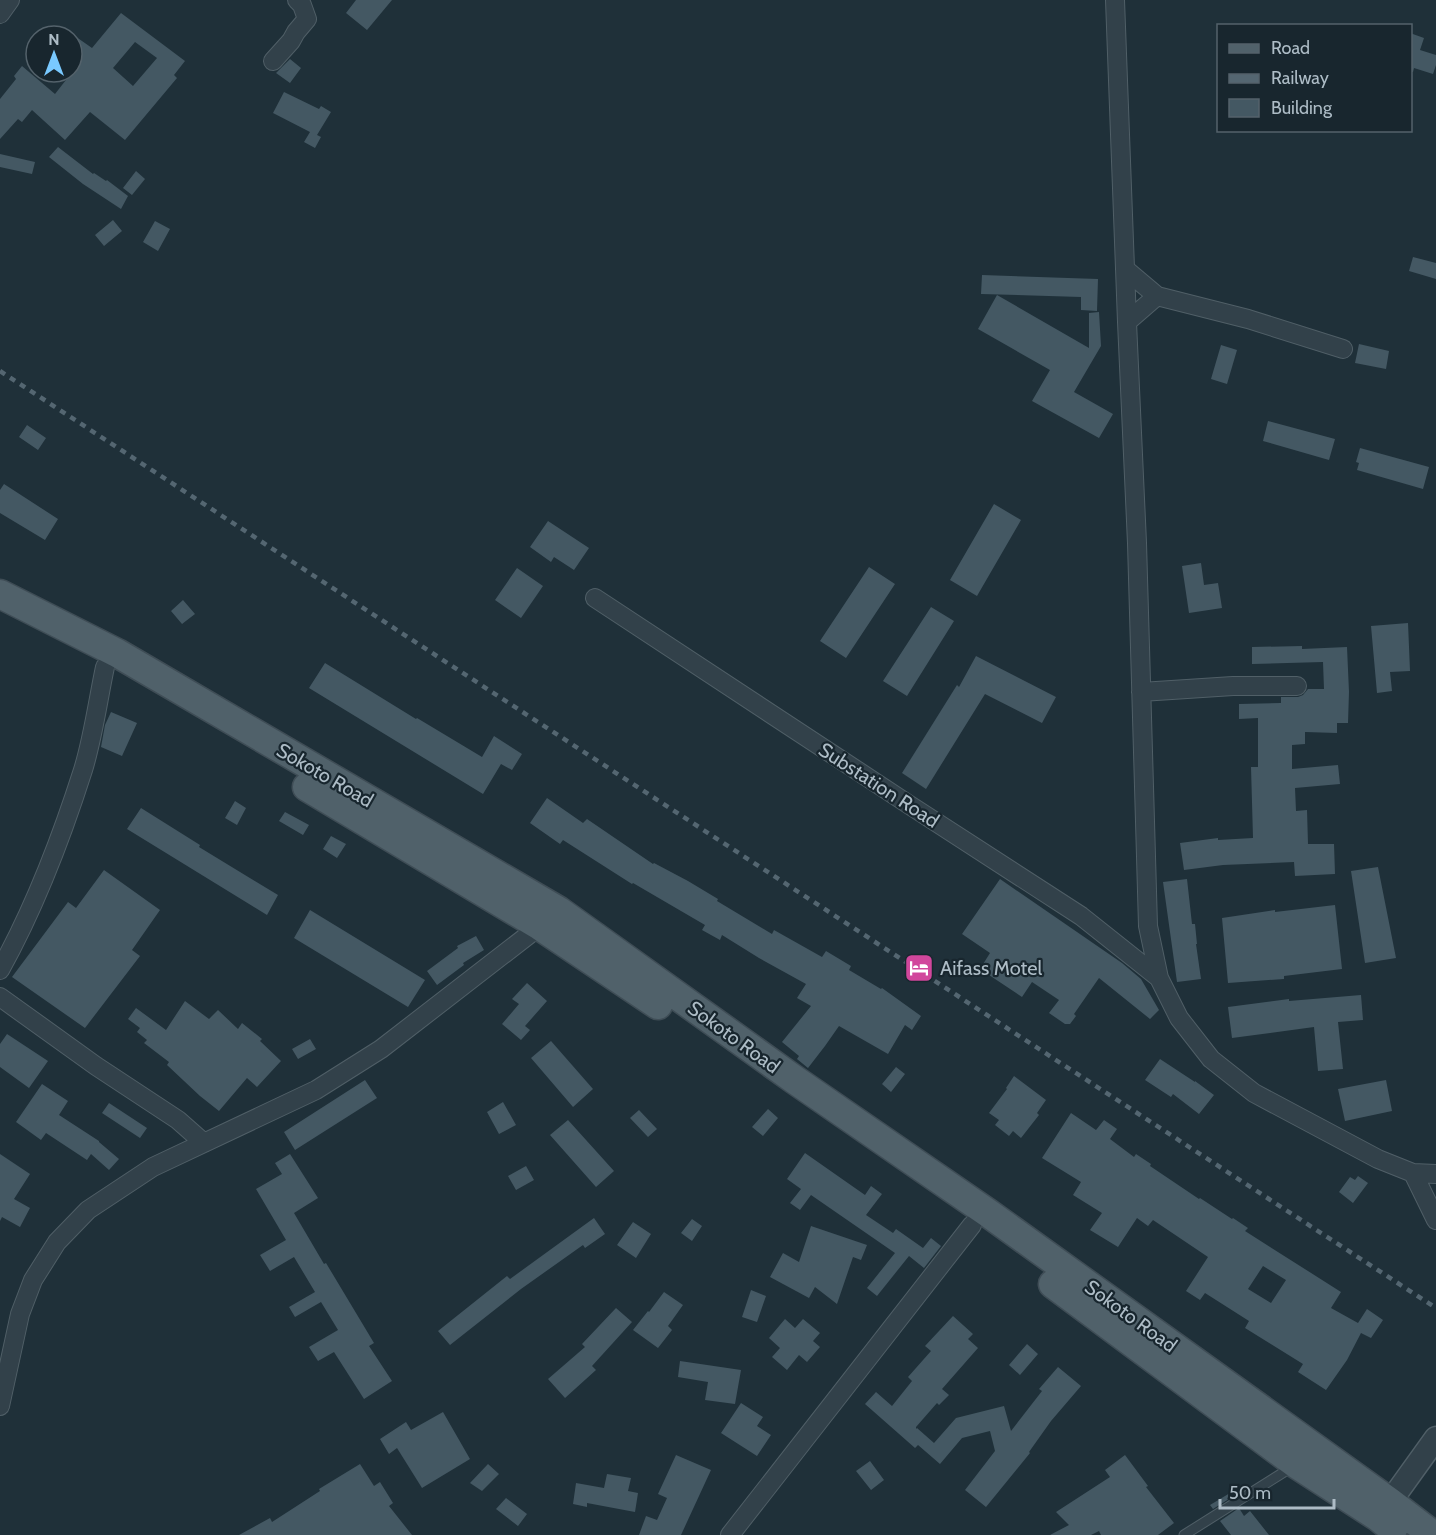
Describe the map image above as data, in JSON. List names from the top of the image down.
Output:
{
  "streets": {
    "main road": ["Sokoto Road"],
    "street": ["Substation Road"]
  },
  "places": {
    "hotel": ["Aifass Motel"]
  },
  "legend": ["Road", "Railway", "Building"],
  "scale_bar": "50 m",
  "north": "top"
}
